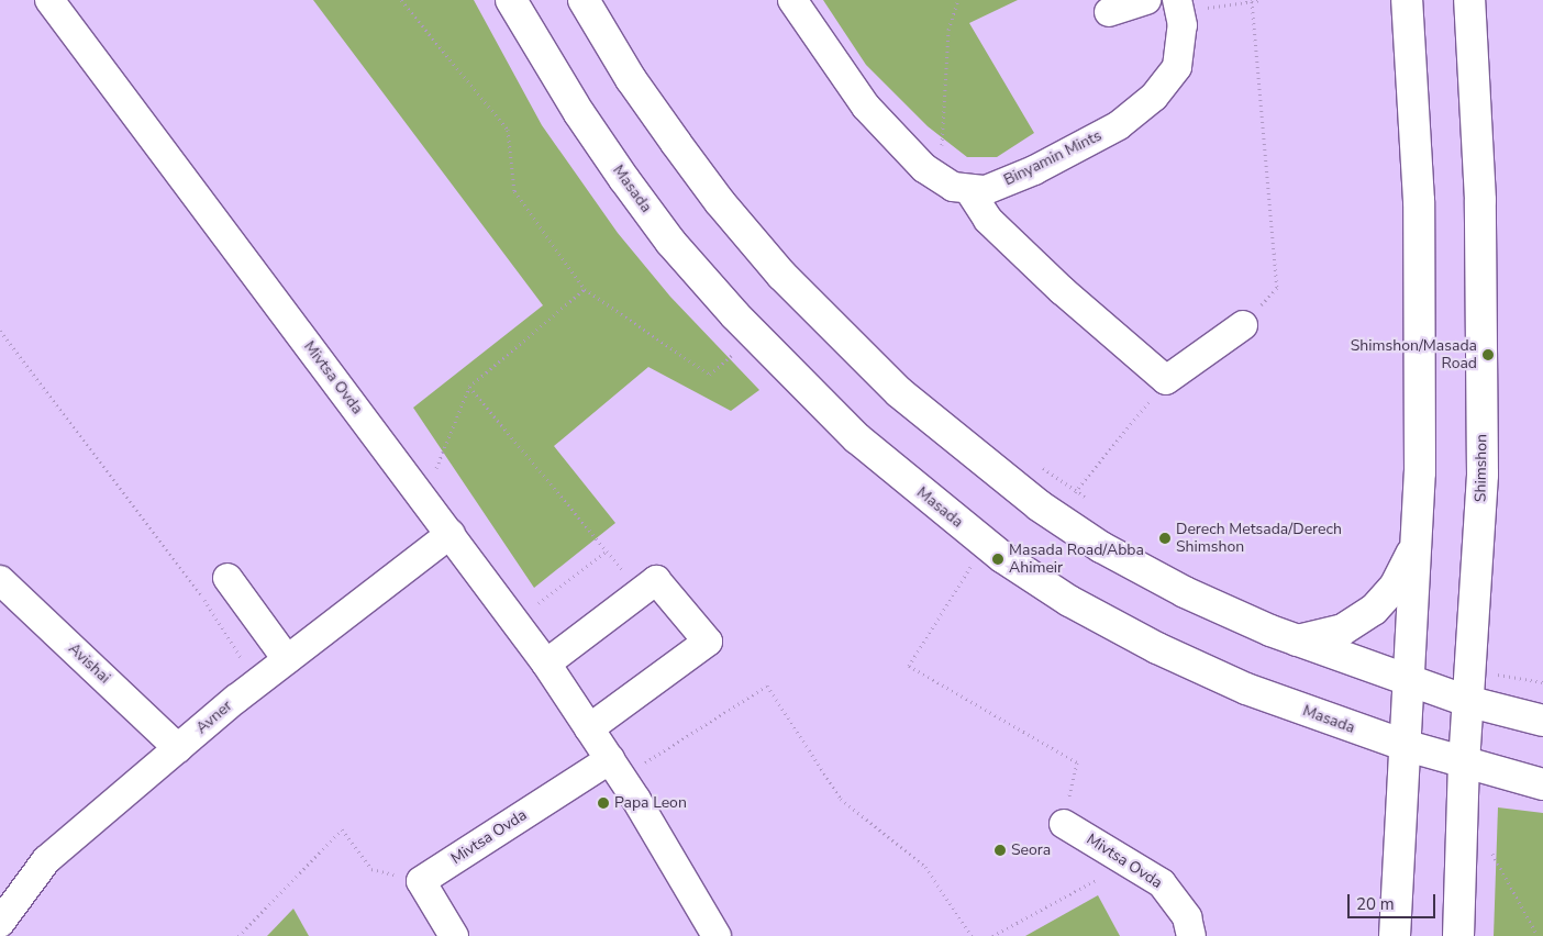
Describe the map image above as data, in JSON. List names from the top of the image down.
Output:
{
  "streets": {
    "main road": ["Masada", "Shimshon"],
    "street": [
      "Binyamin Mints",
      "Mivtsa Ovda",
      "Avishai",
      "Avner"
    ]
  },
  "crossings": [
    ["Masada", "Shimshon"],
    ["Mivtsa Ovda", "Avner"],
    ["Avishai", "Avner"]
  ],
  "places": [
    "Shimshon/Masada Road",
    "Derech Metsada/Derech Shimshon",
    "Masada Road/Abba Ahimeir",
    "Papa Leon",
    "Seora"
  ],
  "scale_bar": "20 m"
}
